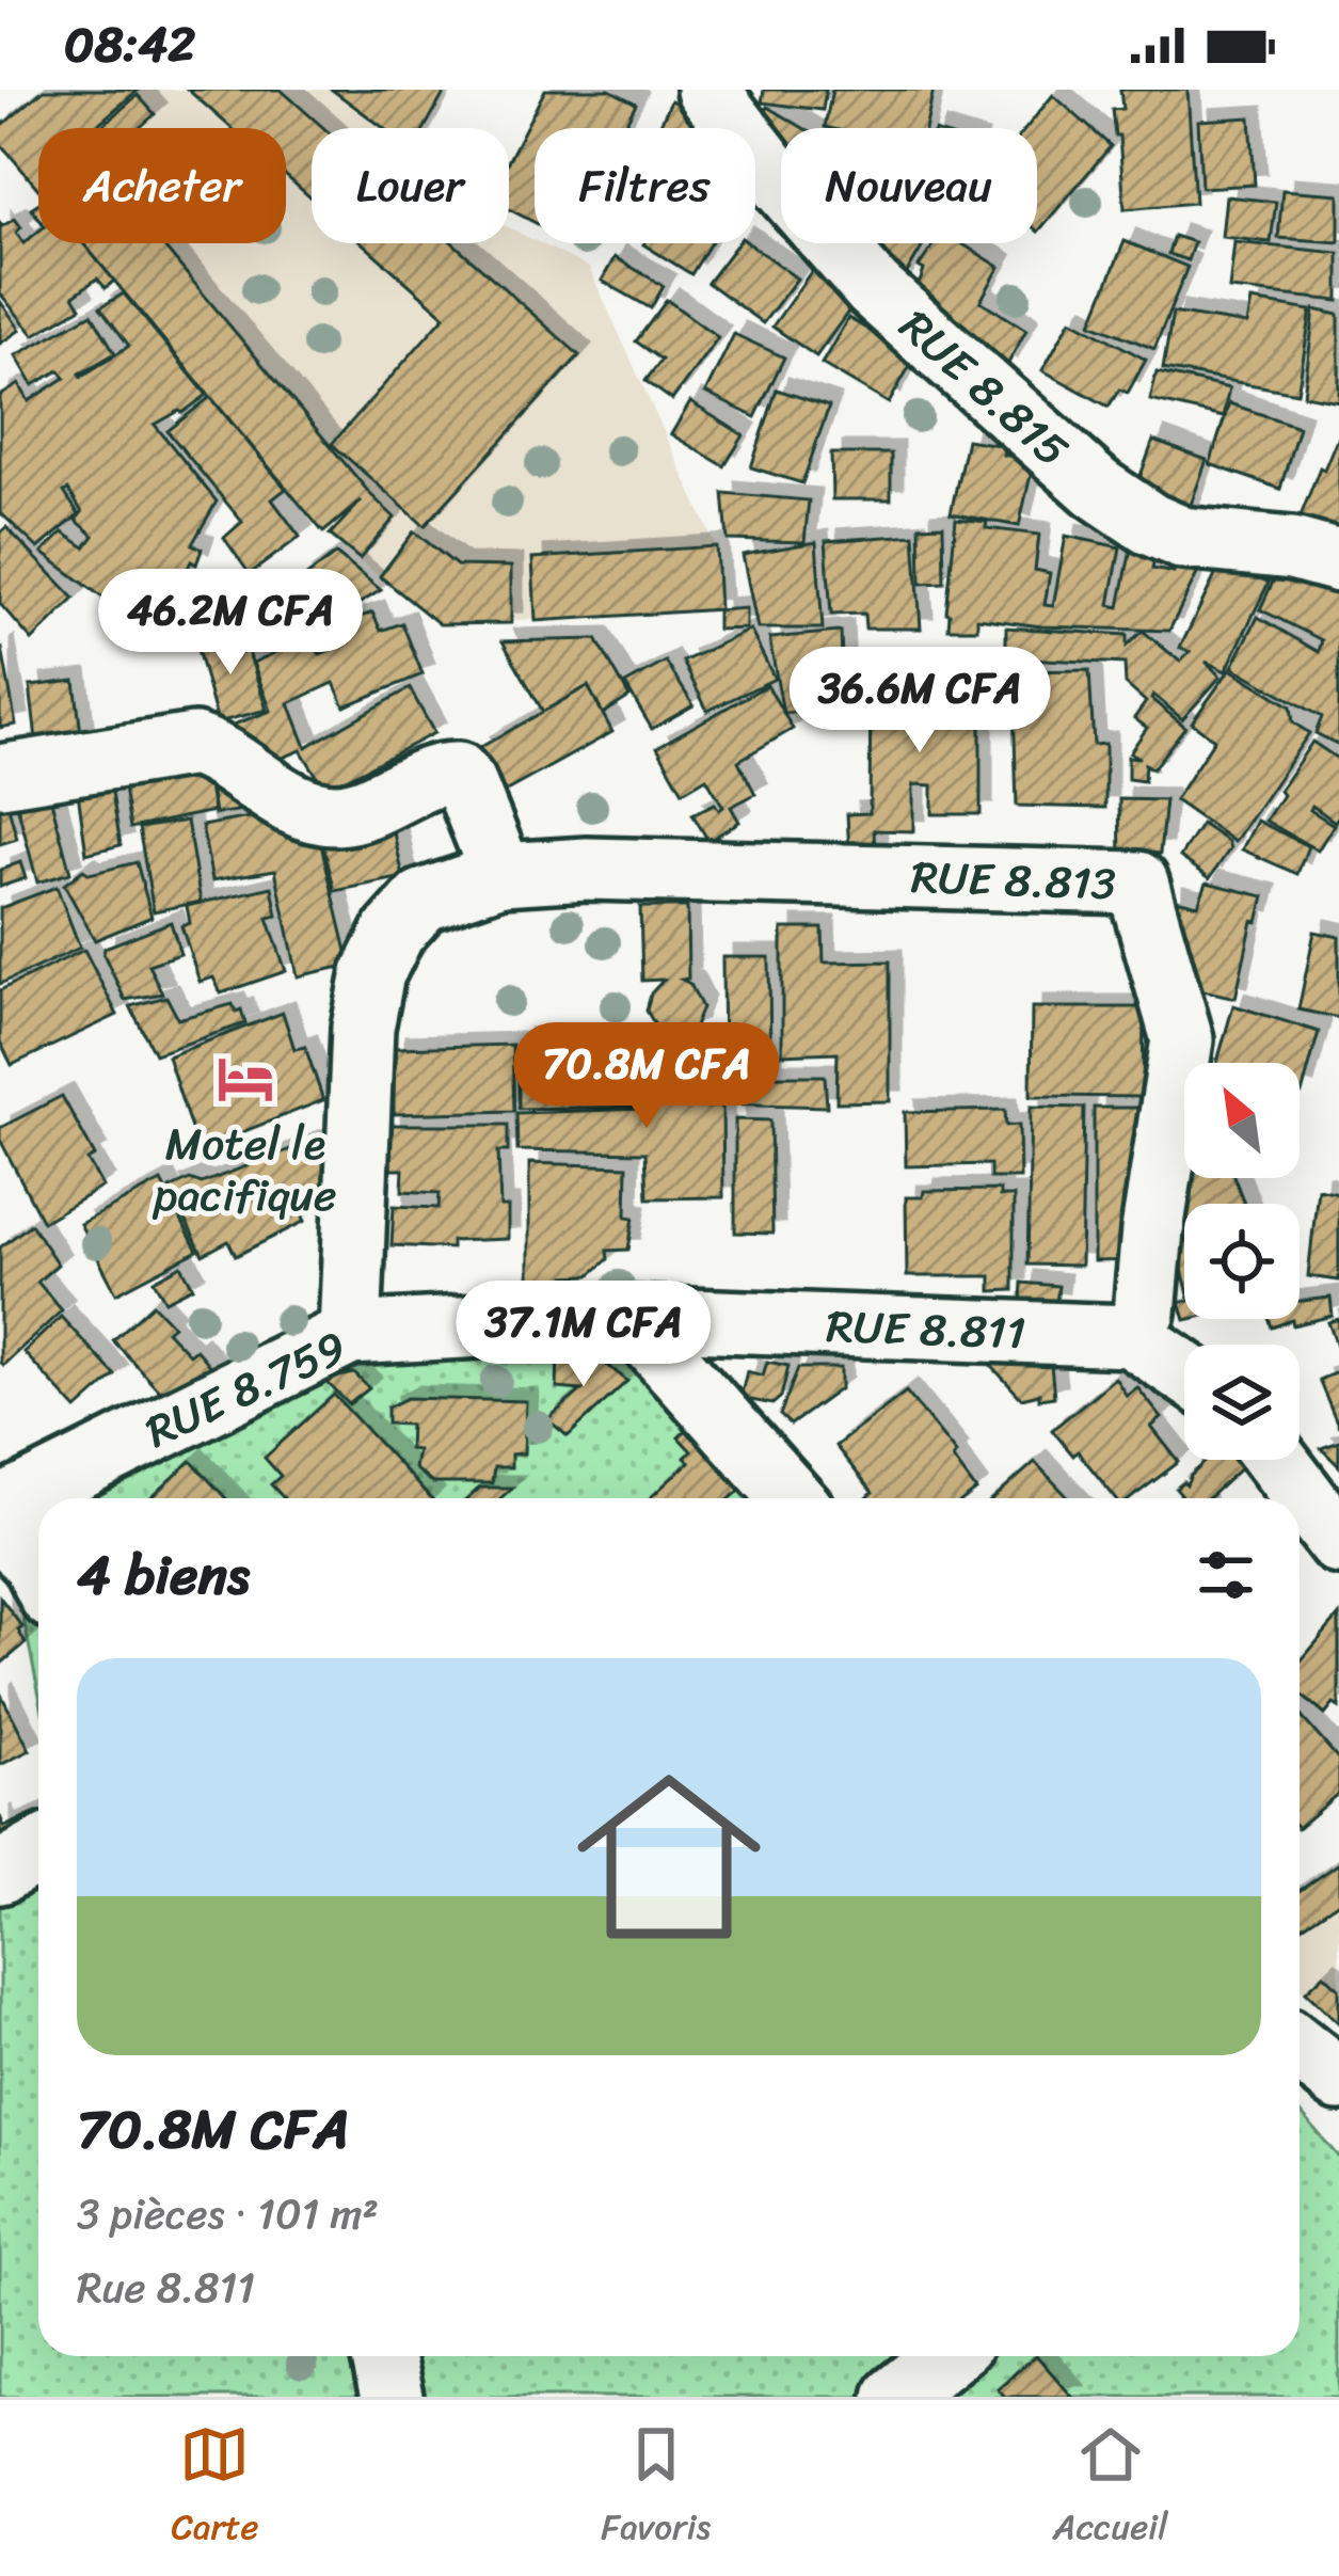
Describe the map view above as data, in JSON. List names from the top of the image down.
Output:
{
  "streets": {
    "street": [
      "RUE 8.815",
      "RUE 8.813",
      "RUE 8.811",
      "RUE 8.759"
    ]
  },
  "crossings": [
    ["RUE 8.813", "RUE 8.811"],
    ["RUE 8.811", "RUE 8.759"]
  ],
  "places": {
    "hotel": ["Motel le pacifique"]
  },
  "north": "top left",
  "page": {
    "status": "08:42",
    "chip": [
      "Acheter",
      "Louer",
      "Filtres",
      "Nouveau"
    ],
    "price": [
      "46.2M CFA",
      "36.6M CFA",
      "70.8M CFA",
      "37.1M CFA"
    ],
    "heading": "4 biens",
    "list": [
      {
        "name": "70.8M CFA",
        "note": "3 pièces · 101 m² · Rue 8.811"
      }
    ],
    "tabs": ["Carte", "Favoris", "Accueil"]
  }
}
